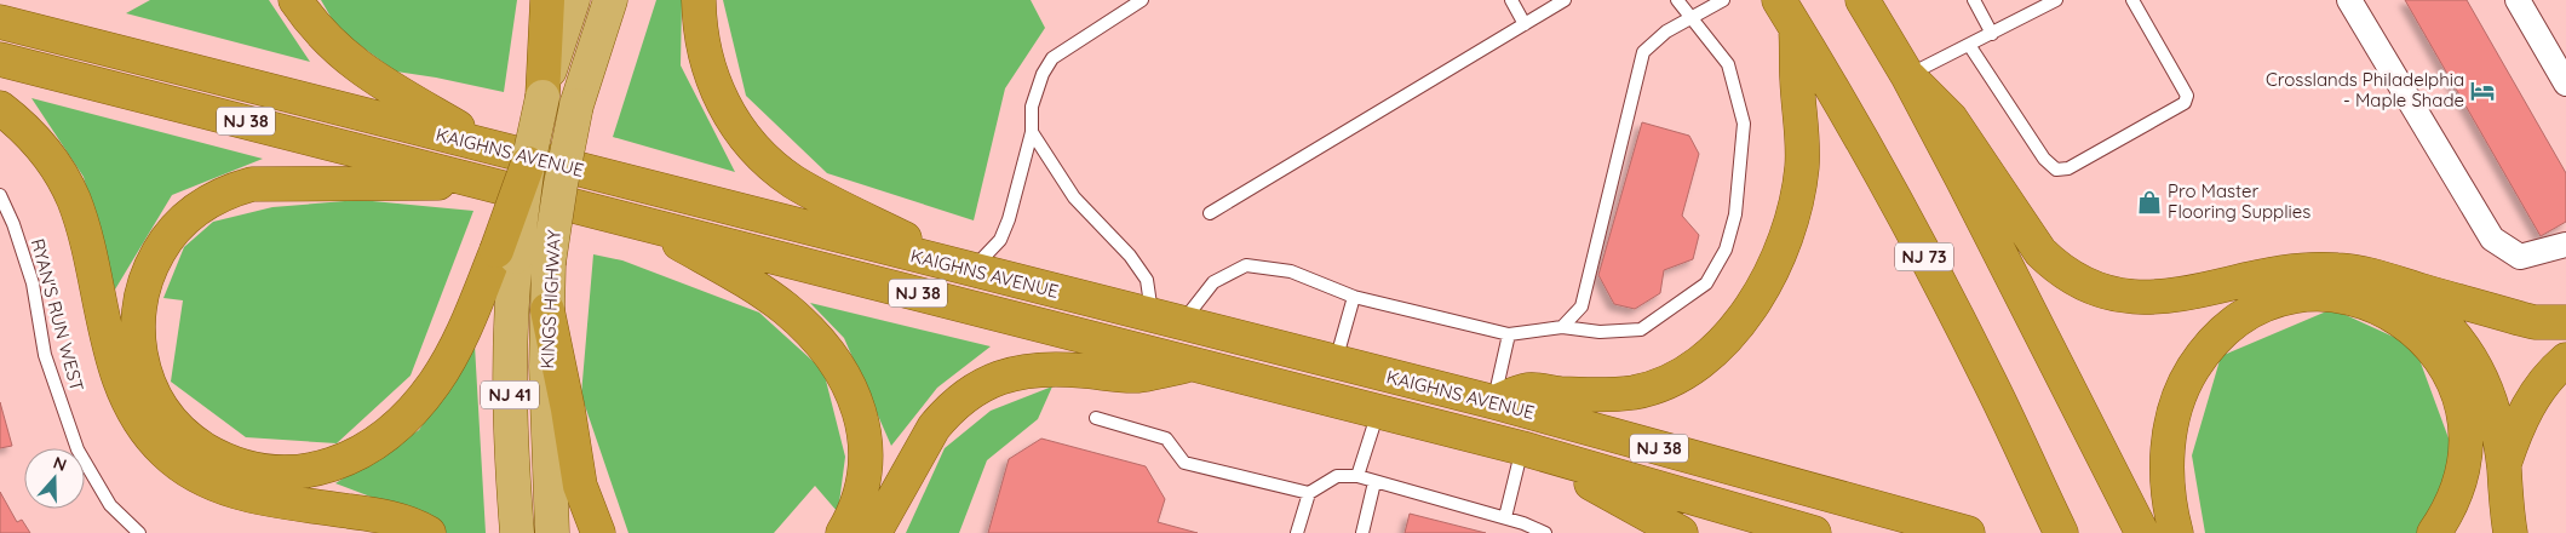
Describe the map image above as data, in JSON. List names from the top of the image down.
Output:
{
  "streets": {
    "highway": ["NJ 38", "KAIGHNS AVENUE", "NJ 73"],
    "main road": ["KINGS HIGHWAY", "NJ 41"],
    "lane": ["RYAN'S RUN WEST"]
  },
  "places": {
    "hotel": ["Crosslands Philadelphia - Maple Shade"],
    "shop": ["Pro Master Flooring Supplies"]
  },
  "north": "top"
}
